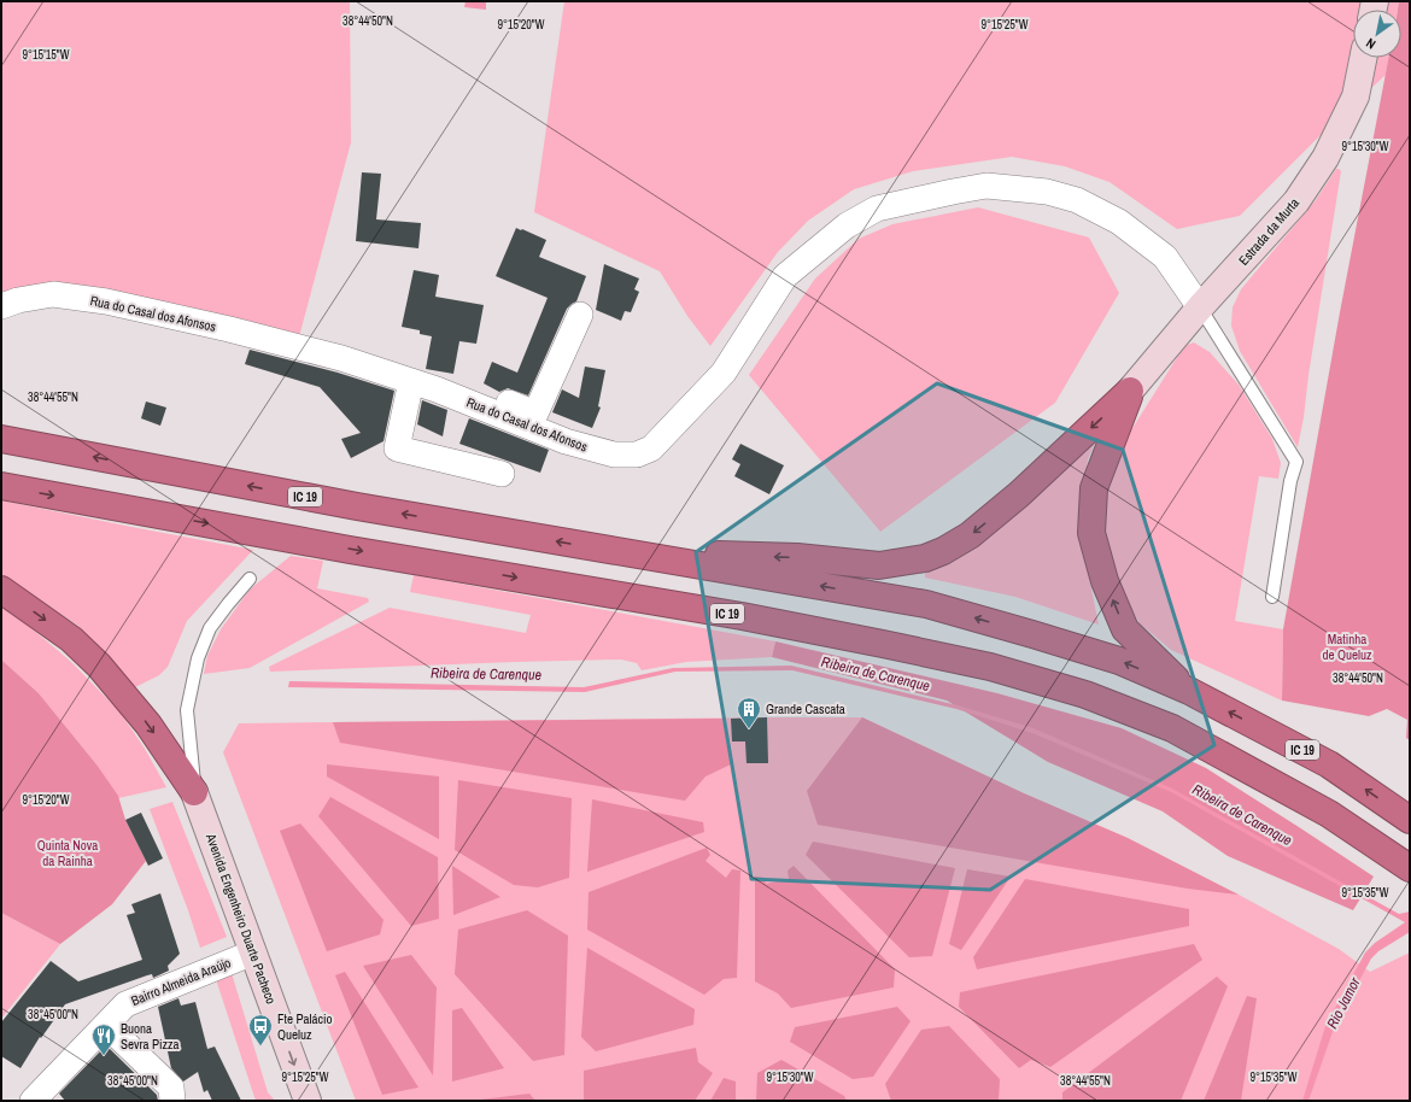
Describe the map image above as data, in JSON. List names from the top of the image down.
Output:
{
  "streets": {
    "highway": ["IC 19"],
    "street": [
      "Estrada da Murta",
      "Rua do Casal dos Afonsos",
      "Avenida Engenheiro Duarte Pacheco",
      "Bairro Almeida Araújo"
    ]
  },
  "crossings": [
    ["Estrada da Murta", "Rua do Casal dos Afonsos"],
    ["Avenida Engenheiro Duarte Pacheco", "Bairro Almeida Araújo"]
  ],
  "water": ["Ribeira de Carenque", "Rio Jamor"],
  "parks": ["Matinha de Queluz", "Quinta Nova da Rainha"],
  "places": {
    "building": ["Grande Cascata"],
    "bus stop": ["Fte Palácio Queluz"],
    "restaurant": ["Buona Sevra Pizza"]
  },
  "north": "bottom left",
  "coordinates": [
    "38°44'50\"N",
    "9°15'25\"W",
    "9°15'20\"W",
    "9°15'15\"W",
    "9°15'30\"W",
    "38°44'55\"N",
    "9°15'35\"W",
    "38°45'00\"N"
  ]
}
